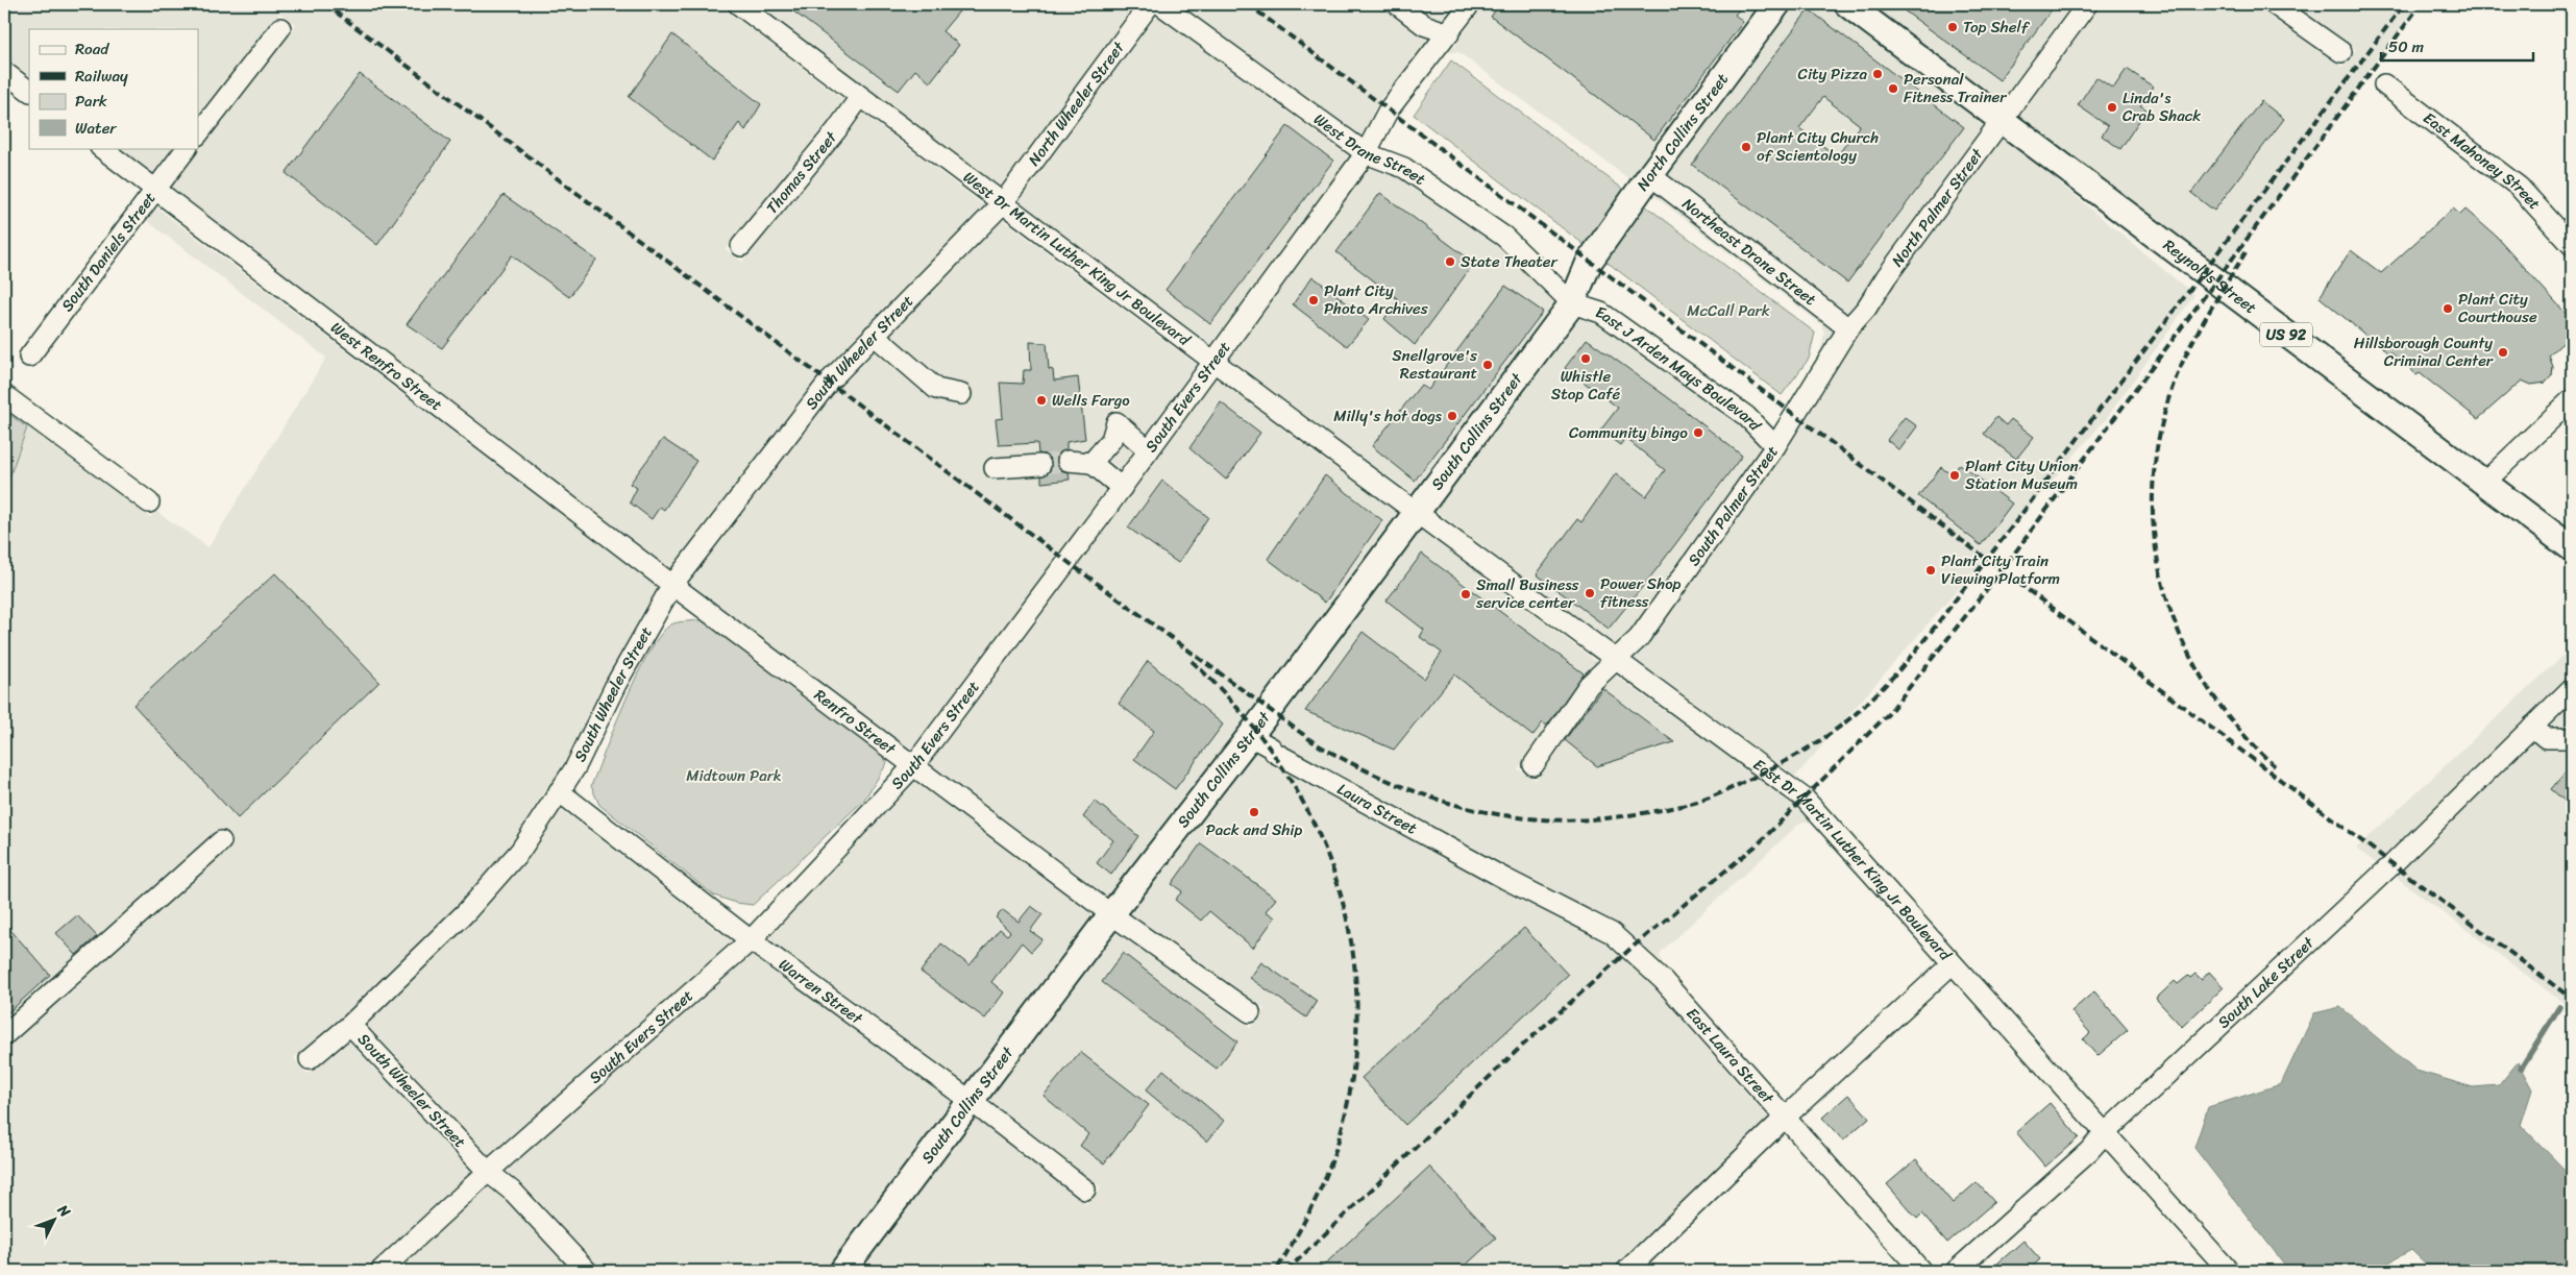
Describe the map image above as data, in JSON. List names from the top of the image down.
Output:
{
  "streets": {
    "main road": [
      "North Collins Street",
      "Reynolds Street",
      "US 92",
      "South Collins Street"
    ],
    "street": [
      "North Wheeler Street",
      "West Drane Street",
      "East Mahoney Street",
      "Thomas Street",
      "North Palmer Street",
      "South Daniels Street",
      "Northeast Drane Street",
      "West Dr Martin Luther King Jr Boulevard",
      "South Wheeler Street",
      "West Renfro Street",
      "East J Arden Mays Boulevard",
      "South Evers Street",
      "South Palmer Street",
      "Renfro Street",
      "Laura Street",
      "East Dr Martin Luther King Jr Boulevard",
      "South Lake Street",
      "Warren Street",
      "East Laura Street"
    ]
  },
  "crossings": [
    ["North Wheeler Street", "West Dr Martin Luther King Jr Boulevard"],
    ["North Wheeler Street", "South Wheeler Street"],
    ["North Collins Street", "Northeast Drane Street"],
    ["North Collins Street", "South Collins Street"],
    ["West Drane Street", "East J Arden Mays Boulevard"],
    ["West Drane Street", "South Evers Street"],
    ["West Drane Street", "South Collins Street"],
    ["Thomas Street", "West Dr Martin Luther King Jr Boulevard"],
    ["North Palmer Street", "Northeast Drane Street"],
    ["North Palmer Street", "Reynolds Street"],
    ["North Palmer Street", "South Palmer Street"],
    ["South Daniels Street", "West Renfro Street"],
    ["West Dr Martin Luther King Jr Boulevard", "South Wheeler Street"],
    ["West Dr Martin Luther King Jr Boulevard", "South Evers Street"],
    ["West Dr Martin Luther King Jr Boulevard", "South Collins Street"],
    ["West Dr Martin Luther King Jr Boulevard", "East Dr Martin Luther King Jr Boulevard"],
    ["South Wheeler Street", "West Renfro Street"],
    ["South Wheeler Street", "South Evers Street"],
    ["South Wheeler Street", "Renfro Street"],
    ["South Wheeler Street", "Warren Street"],
    ["West Renfro Street", "Renfro Street"],
    ["East J Arden Mays Boulevard", "South Collins Street"],
    ["East J Arden Mays Boulevard", "South Palmer Street"],
    ["South Evers Street", "Renfro Street"],
    ["South Evers Street", "Warren Street"],
    ["South Collins Street", "Renfro Street"],
    ["South Collins Street", "Laura Street"],
    ["South Collins Street", "East Dr Martin Luther King Jr Boulevard"],
    ["South Collins Street", "Warren Street"],
    ["South Palmer Street", "East Dr Martin Luther King Jr Boulevard"],
    ["Laura Street", "East Laura Street"],
    ["East Dr Martin Luther King Jr Boulevard", "South Lake Street"]
  ],
  "parks": ["McCall Park", "Midtown Park"],
  "places": [
    "Top Shelf",
    "City Pizza",
    "Personal Fitness Trainer",
    "Linda's Crab Shack",
    "Plant City Church of Scientology",
    "State Theater",
    "Plant City Photo Archives",
    "Plant City Courthouse",
    "Hillsborough County Criminal Center",
    "Whistle Stop Café",
    "Snellgrove's Restaurant",
    "Wells Fargo",
    "Milly's hot dogs",
    "Community bingo",
    "Plant City Union Station Museum",
    "Plant City Train Viewing Platform",
    "Power Shop fitness",
    "Small Business service center",
    "Pack and Ship"
  ],
  "legend": [
    "Road",
    "Railway",
    "Park",
    "Water"
  ],
  "scale_bar": "50 m",
  "north": "top right"
}
